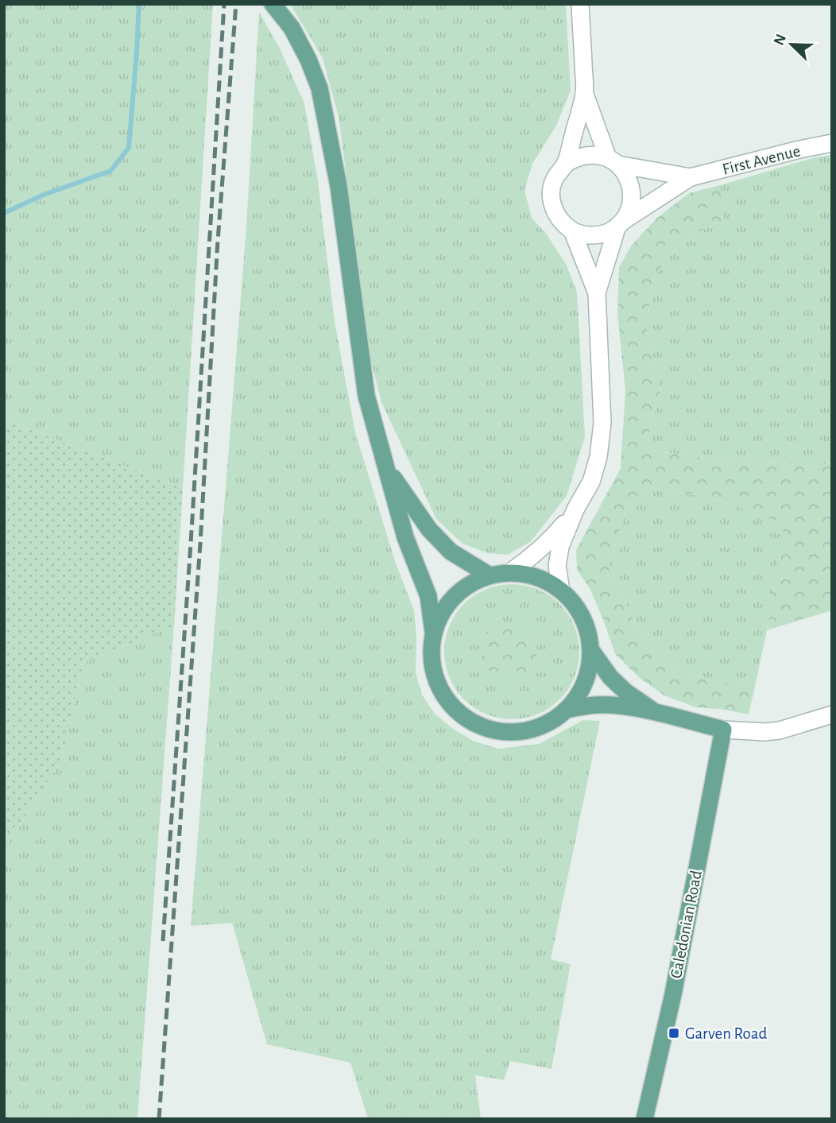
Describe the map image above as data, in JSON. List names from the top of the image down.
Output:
{
  "streets": {
    "main road": ["Caledonian Road"],
    "street": ["First Avenue"]
  },
  "places": {
    "transit": ["Garven Road"]
  },
  "north": "top left"
}
